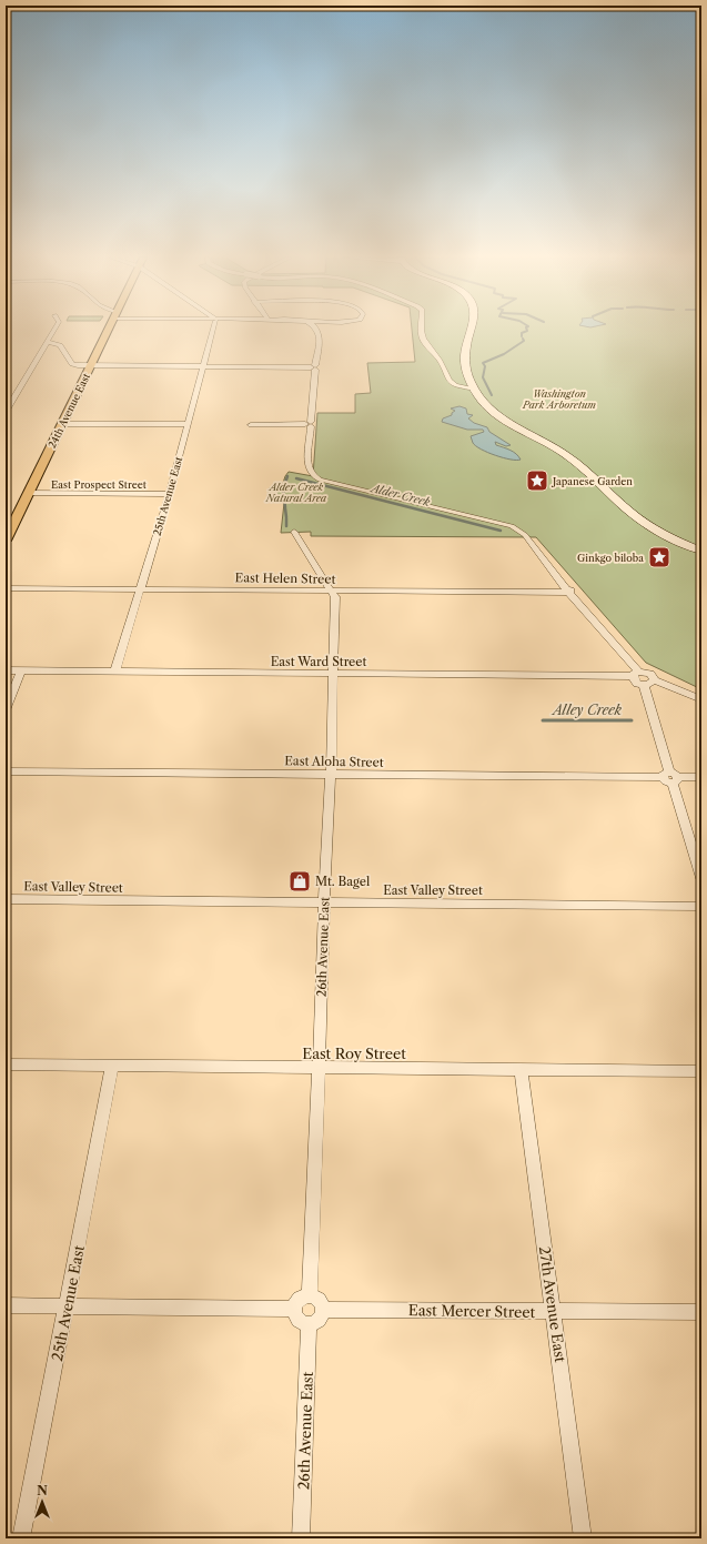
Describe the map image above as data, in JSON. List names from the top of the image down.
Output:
{
  "streets": {
    "main road": ["24th Avenue East"],
    "street": [
      "East Prospect Street",
      "25th Avenue East",
      "East Helen Street",
      "East Ward Street",
      "East Aloha Street",
      "East Valley Street",
      "26th Avenue East",
      "East Roy Street",
      "27th Avenue East",
      "East Mercer Street"
    ]
  },
  "crossings": [
    ["24th Avenue East", "East Prospect Street"],
    ["East Prospect Street", "25th Avenue East"],
    ["25th Avenue East", "East Helen Street"],
    ["25th Avenue East", "East Ward Street"],
    ["25th Avenue East", "East Roy Street"],
    ["East Helen Street", "26th Avenue East"],
    ["East Ward Street", "26th Avenue East"],
    ["East Aloha Street", "26th Avenue East"],
    ["East Valley Street", "26th Avenue East"],
    ["26th Avenue East", "East Roy Street"],
    ["26th Avenue East", "East Mercer Street"],
    ["East Roy Street", "27th Avenue East"],
    ["27th Avenue East", "East Mercer Street"]
  ],
  "water": ["Alder Creek", "Alley Creek"],
  "parks": ["Washington Park Arboretum", "Alder Creek Natural Area"],
  "places": {
    "place": ["Japanese Garden", "Ginkgo biloba"],
    "shop": ["Mt. Bagel"]
  },
  "north": "top"
}
